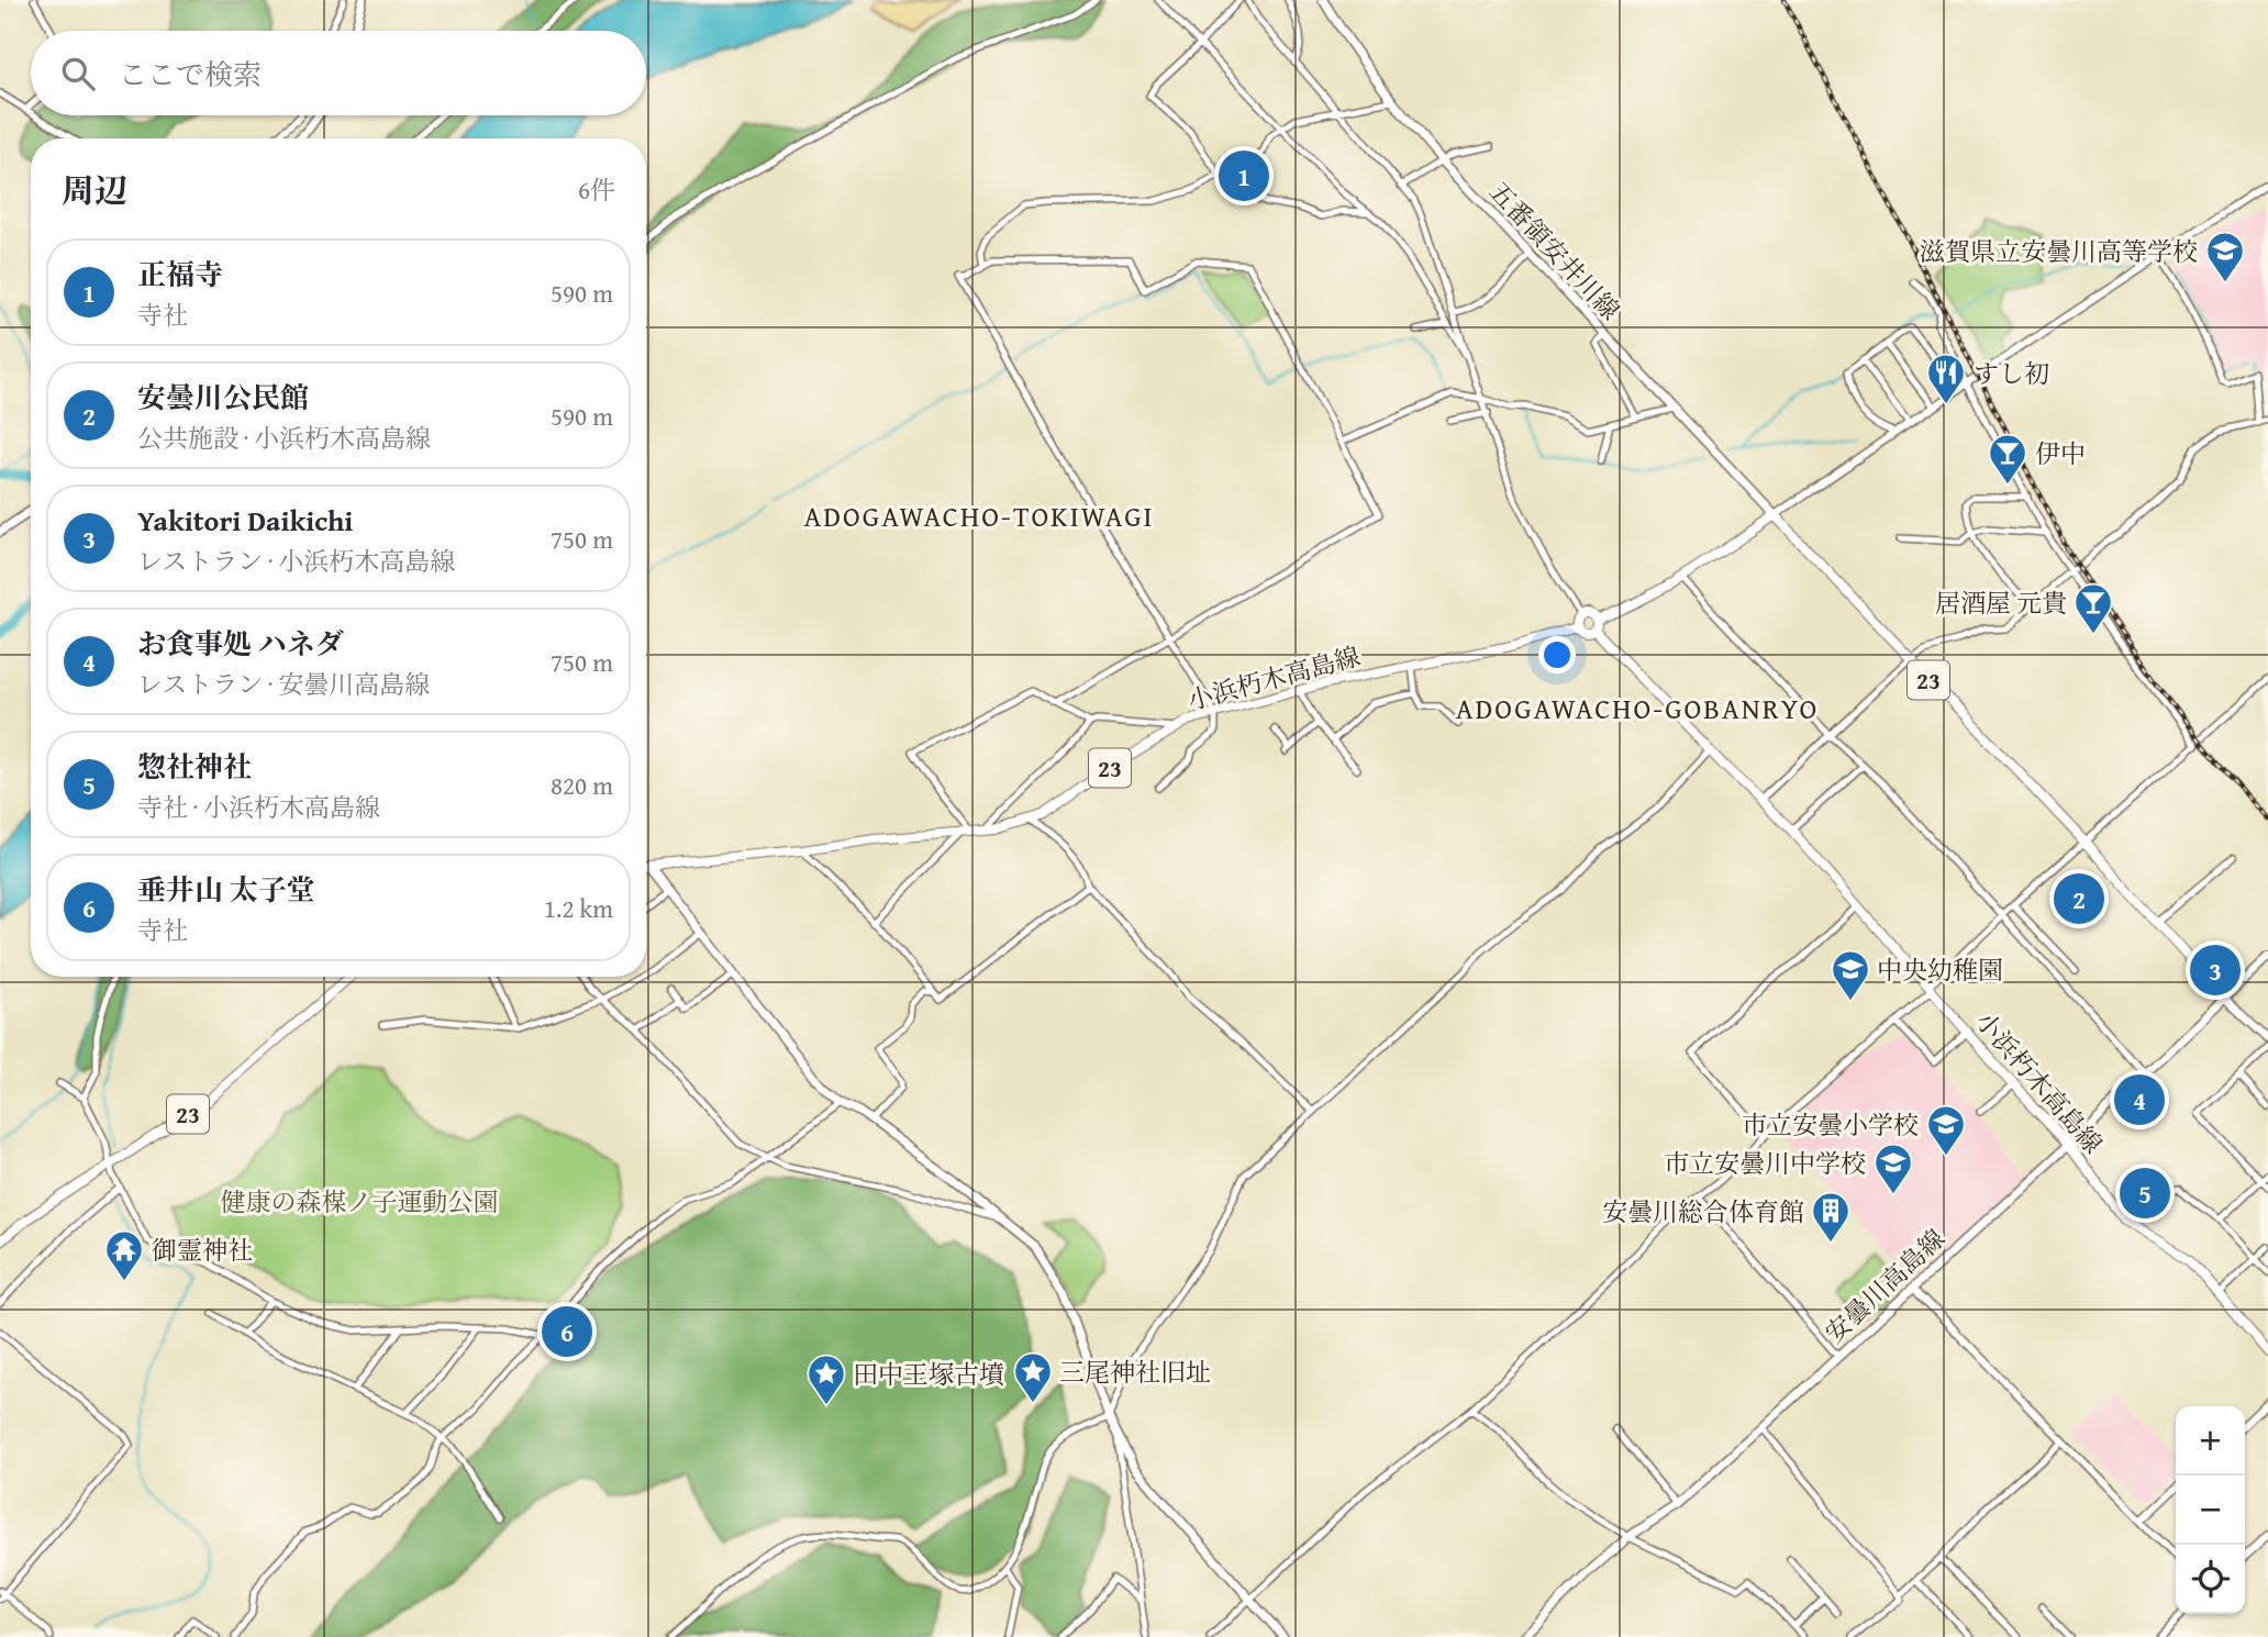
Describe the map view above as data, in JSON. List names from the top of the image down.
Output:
{
  "streets": {
    "main road": [
      "五番領安井川線",
      "小浜朽木高島線",
      "23",
      "安曇川高島線"
    ]
  },
  "crossings": [
    ["五番領安井川線", "小浜朽木高島線"],
    ["五番領安井川線", "23"],
    ["小浜朽木高島線", "23"],
    ["小浜朽木高島線", "安曇川高島線"],
    ["23", "安曇川高島線"]
  ],
  "districts": ["ADOGAWACHO-TOKIWAGI", "ADOGAWACHO-GOBANRYO"],
  "parks": ["健康の森楳ノ子運動公園"],
  "places": {
    "school or university": [
      "滋賀県立安曇川高等学校",
      "中央幼稚園",
      "市立安曇小学校",
      "市立安曇川中学校"
    ],
    "restaurant": ["すし初"],
    "bar": ["伊中", "居酒屋 元貴"],
    "building": ["安曇川総合体育館"],
    "temple": ["御霊神社"],
    "place": ["三尾神社旧址", "田中王塚古墳"]
  },
  "page": {
    "search": "ここで検索",
    "heading": ["周辺", "6件"],
    "pins": [
      "1",
      "2",
      "3",
      "4",
      "5",
      "6"
    ],
    "list": [
      {
        "mark": "1",
        "name": "正福寺",
        "note": "寺社",
        "value": "590 m"
      },
      {
        "mark": "2",
        "name": "安曇川公民館",
        "note": "公共施設 · 小浜朽木高島線",
        "value": "590 m"
      },
      {
        "mark": "3",
        "name": "Yakitori Daikichi",
        "note": "レストラン · 小浜朽木高島線",
        "value": "750 m"
      },
      {
        "mark": "4",
        "name": "お食事処 ハネダ",
        "note": "レストラン · 安曇川高島線",
        "value": "750 m"
      },
      {
        "mark": "5",
        "name": "惣社神社",
        "note": "寺社 · 小浜朽木高島線",
        "value": "820 m"
      },
      {
        "mark": "6",
        "name": "垂井山 太子堂",
        "note": "寺社",
        "value": "1.2 km"
      }
    ],
    "map_buttons": ["+", "−"]
  }
}
